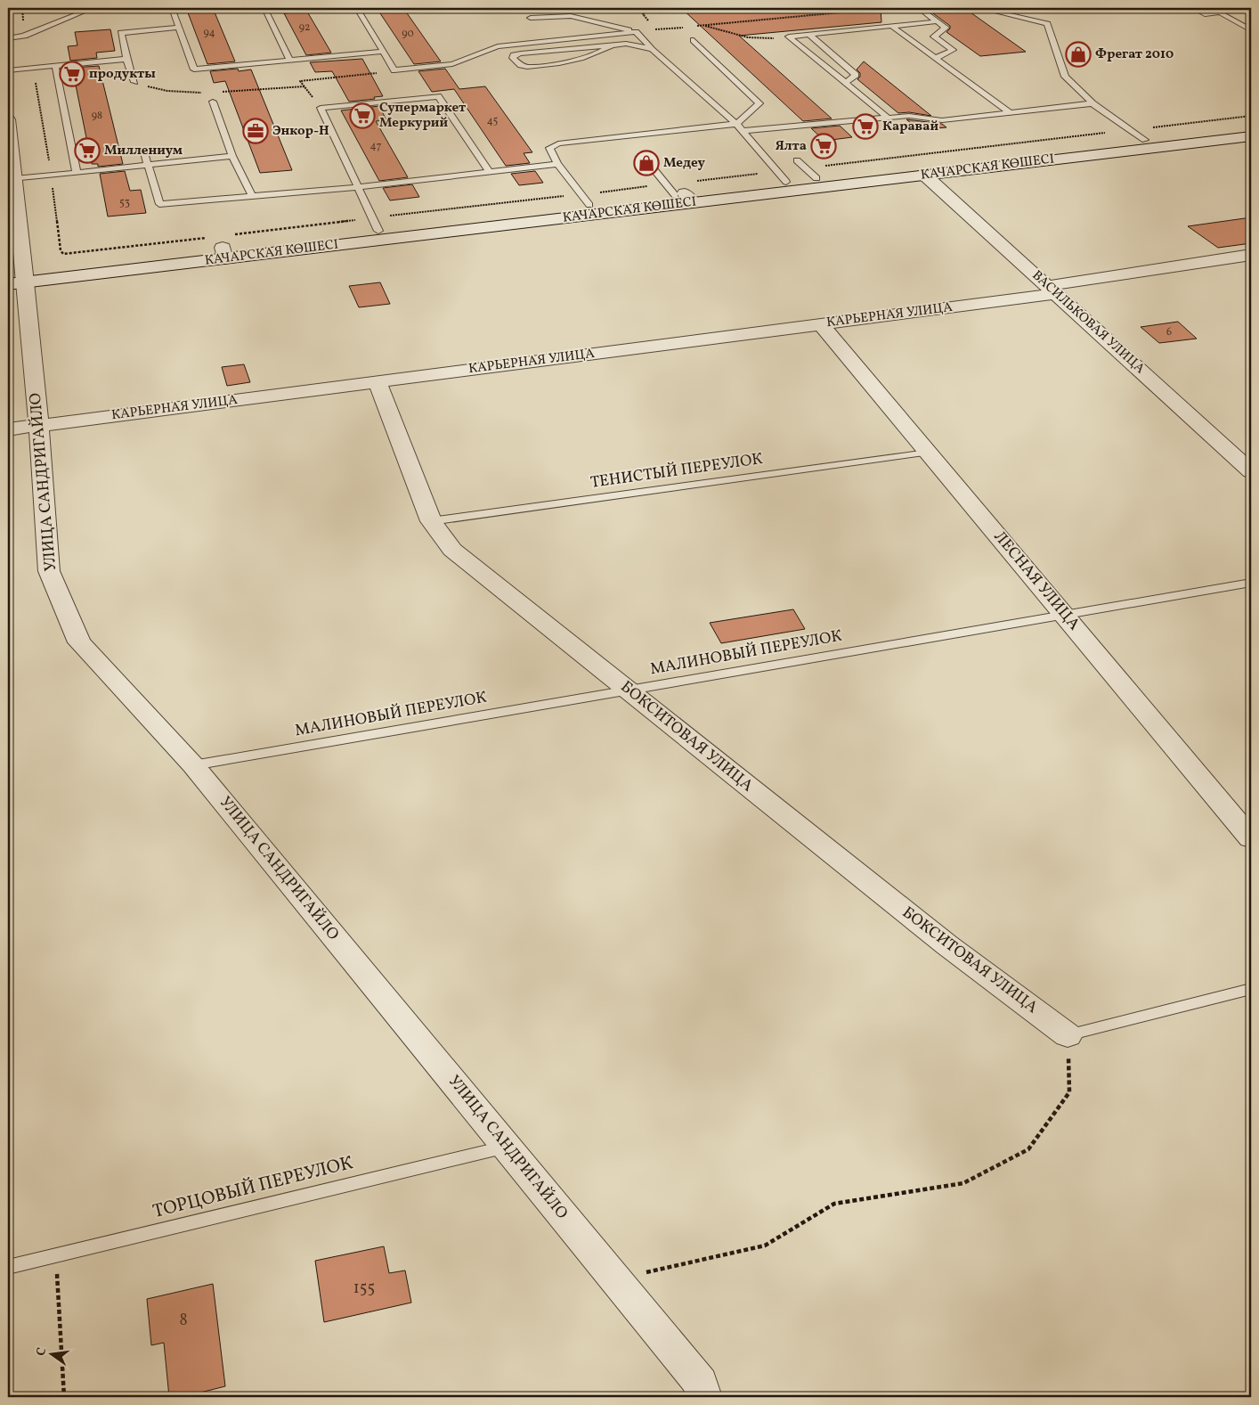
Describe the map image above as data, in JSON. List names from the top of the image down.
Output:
{
  "streets": {
    "street": [
      "КАЧАРСКАЯ КӨШЕСІ",
      "КАРЬЕРНАЯ УЛИЦА",
      "ВАСИЛЬКОВАЯ УЛИЦА",
      "УЛИЦА САНДРИГАЙЛО",
      "ЛЕСНАЯ УЛИЦА",
      "БОКСИТОВАЯ УЛИЦА"
    ],
    "lane": ["ТЕНИСТЫЙ ПЕРЕУЛОК", "МАЛИНОВЫЙ ПЕРЕУЛОК", "ТОРЦОВЫЙ ПЕРЕУЛОК"]
  },
  "crossings": [
    ["КАЧАРСКАЯ КӨШЕСІ", "ВАСИЛЬКОВАЯ УЛИЦА"],
    ["КАЧАРСКАЯ КӨШЕСІ", "УЛИЦА САНДРИГАЙЛО"],
    ["КАРЬЕРНАЯ УЛИЦА", "ВАСИЛЬКОВАЯ УЛИЦА"],
    ["КАРЬЕРНАЯ УЛИЦА", "УЛИЦА САНДРИГАЙЛО"],
    ["КАРЬЕРНАЯ УЛИЦА", "ЛЕСНАЯ УЛИЦА"],
    ["КАРЬЕРНАЯ УЛИЦА", "БОКСИТОВАЯ УЛИЦА"],
    ["ТЕНИСТЫЙ ПЕРЕУЛОК", "ЛЕСНАЯ УЛИЦА"],
    ["ТЕНИСТЫЙ ПЕРЕУЛОК", "БОКСИТОВАЯ УЛИЦА"],
    ["УЛИЦА САНДРИГАЙЛО", "МАЛИНОВЫЙ ПЕРЕУЛОК"],
    ["УЛИЦА САНДРИГАЙЛО", "ТОРЦОВЫЙ ПЕРЕУЛОК"],
    ["ЛЕСНАЯ УЛИЦА", "МАЛИНОВЫЙ ПЕРЕУЛОК"],
    ["МАЛИНОВЫЙ ПЕРЕУЛОК", "БОКСИТОВАЯ УЛИЦА"]
  ],
  "places": {
    "shop": ["Фрегат 2010", "Медеу"],
    "supermarket": [
      "продукты",
      "Супермаркет Меркурий",
      "Каравай",
      "Ялта",
      "Миллениум"
    ],
    "office": ["Энкор-Н"]
  },
  "house_numbers": [
    "92",
    "94",
    "90",
    "98",
    "45",
    "47",
    "53",
    "6",
    "155",
    "8"
  ],
  "north": "left"
}
